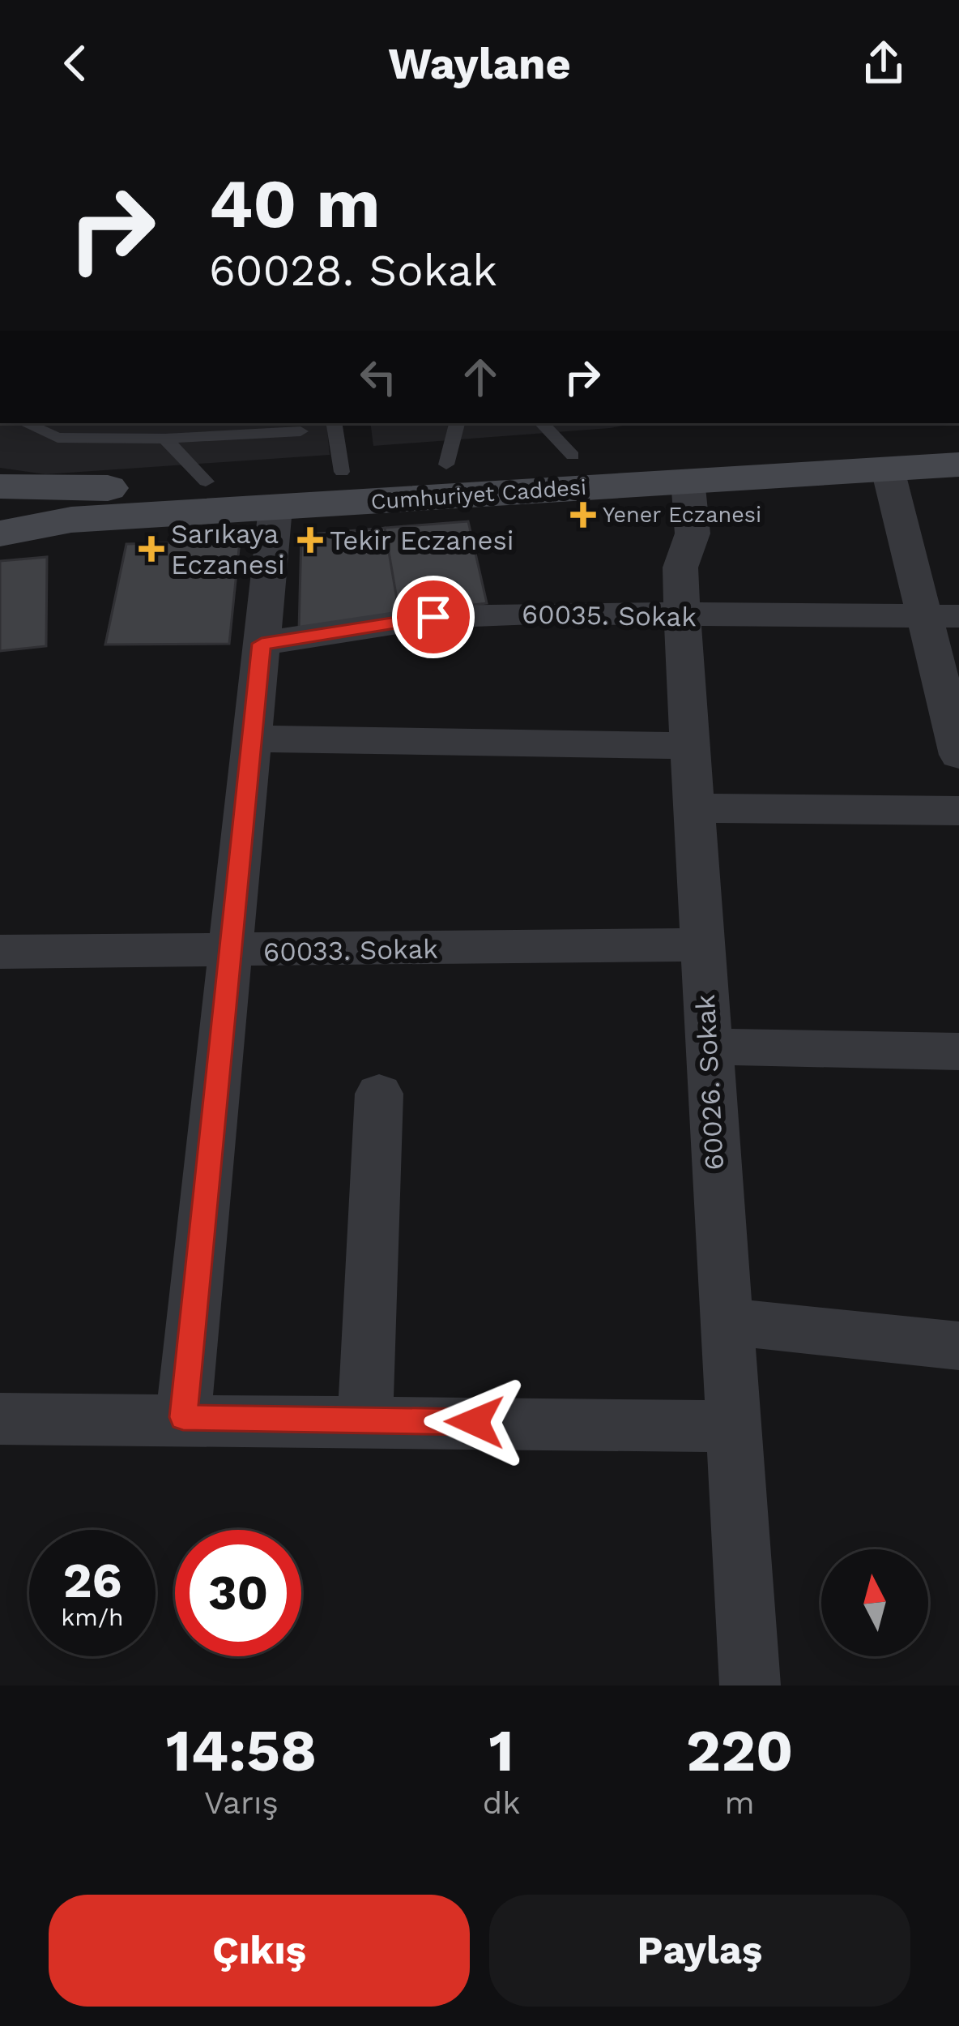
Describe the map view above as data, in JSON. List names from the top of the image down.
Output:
{
  "streets": {
    "main road": ["Cumhuriyet Caddesi"],
    "street": ["60035. Sokak", "60033. Sokak", "60026. Sokak"]
  },
  "crossings": [
    ["Cumhuriyet Caddesi", "60026. Sokak"],
    ["60035. Sokak", "60026. Sokak"],
    ["60033. Sokak", "60026. Sokak"]
  ],
  "places": {
    "health": ["Yener Eczanesi", "Tekir Eczanesi", "Sarıkaya Eczanesi"]
  },
  "north": "top",
  "page": {
    "header": "Waylane",
    "turn": ["40 m", "60028. Sokak"],
    "speed": "26 km/h",
    "limit": "30",
    "eta": [
      "14:58",
      "Varış",
      "1",
      "dk",
      "220",
      "m"
    ],
    "buttons": ["Çıkış", "Paylaş"]
  }
}
